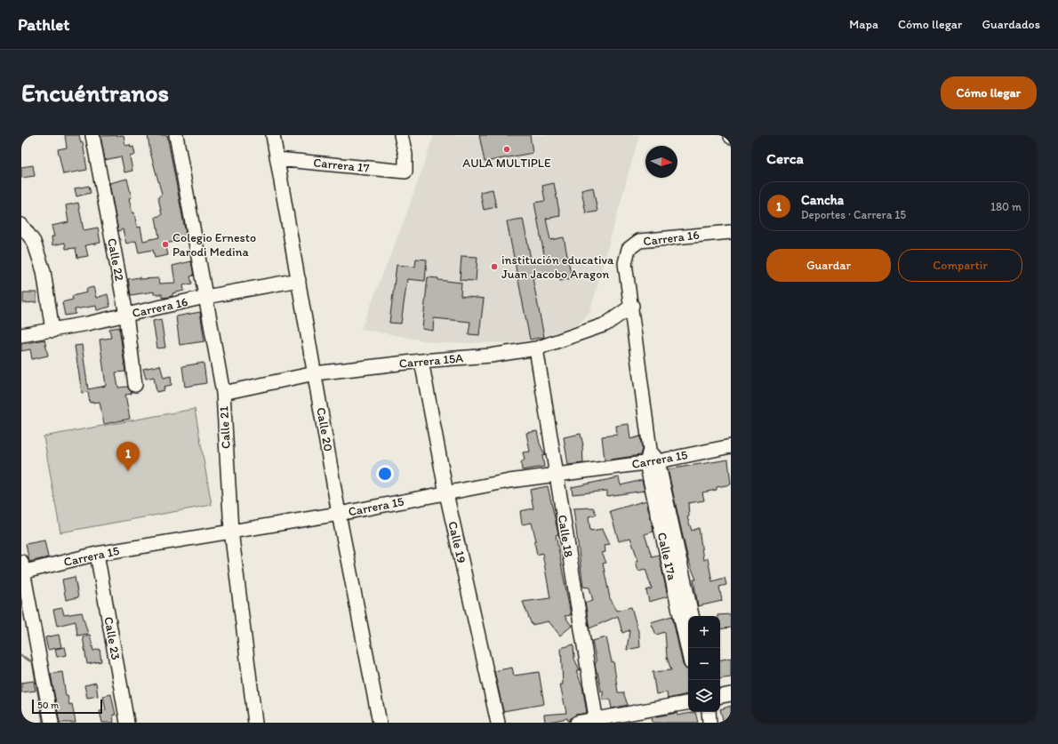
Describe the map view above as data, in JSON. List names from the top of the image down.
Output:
{
  "streets": {
    "street": [
      "Carrera 17",
      "Carrera 16",
      "Calle 22",
      "Carrera 15A",
      "Calle 21",
      "Calle 20",
      "Carrera 15",
      "Calle 18",
      "Calle 19",
      "Calle 17a",
      "Calle 23"
    ]
  },
  "crossings": [
    ["Carrera 17", "Calle 20"],
    ["Carrera 16", "Calle 22"],
    ["Carrera 16", "Calle 21"],
    ["Carrera 16", "Calle 20"],
    ["Carrera 16", "Calle 17a"],
    ["Carrera 15A", "Calle 21"],
    ["Carrera 15A", "Calle 20"],
    ["Carrera 15A", "Calle 18"],
    ["Carrera 15A", "Calle 19"],
    ["Carrera 15A", "Calle 17a"],
    ["Calle 21", "Carrera 15"],
    ["Calle 20", "Carrera 15"],
    ["Carrera 15", "Calle 18"],
    ["Carrera 15", "Calle 19"],
    ["Carrera 15", "Calle 17a"],
    ["Carrera 15", "Calle 23"]
  ],
  "places": ["AULA MULTIPLE", "Colegio Ernesto Parodi Medina", "institución educativa Juan Jacobo Aragon"],
  "scale_bar": "50 m",
  "north": "right",
  "page": {
    "header": "Pathlet",
    "nav": ["Mapa", "Cómo llegar", "Guardados"],
    "buttons": [
      "Cómo llegar",
      ["Guardar", "Compartir"]
    ],
    "title": "Encuéntranos",
    "heading": "Cerca",
    "list": [
      {
        "mark": "1",
        "name": "Cancha",
        "note": "Deportes · Carrera 15",
        "value": "180 m"
      }
    ],
    "pins": "1",
    "map_buttons": ["+", "−"],
    "scale": "50 m"
  }
}
